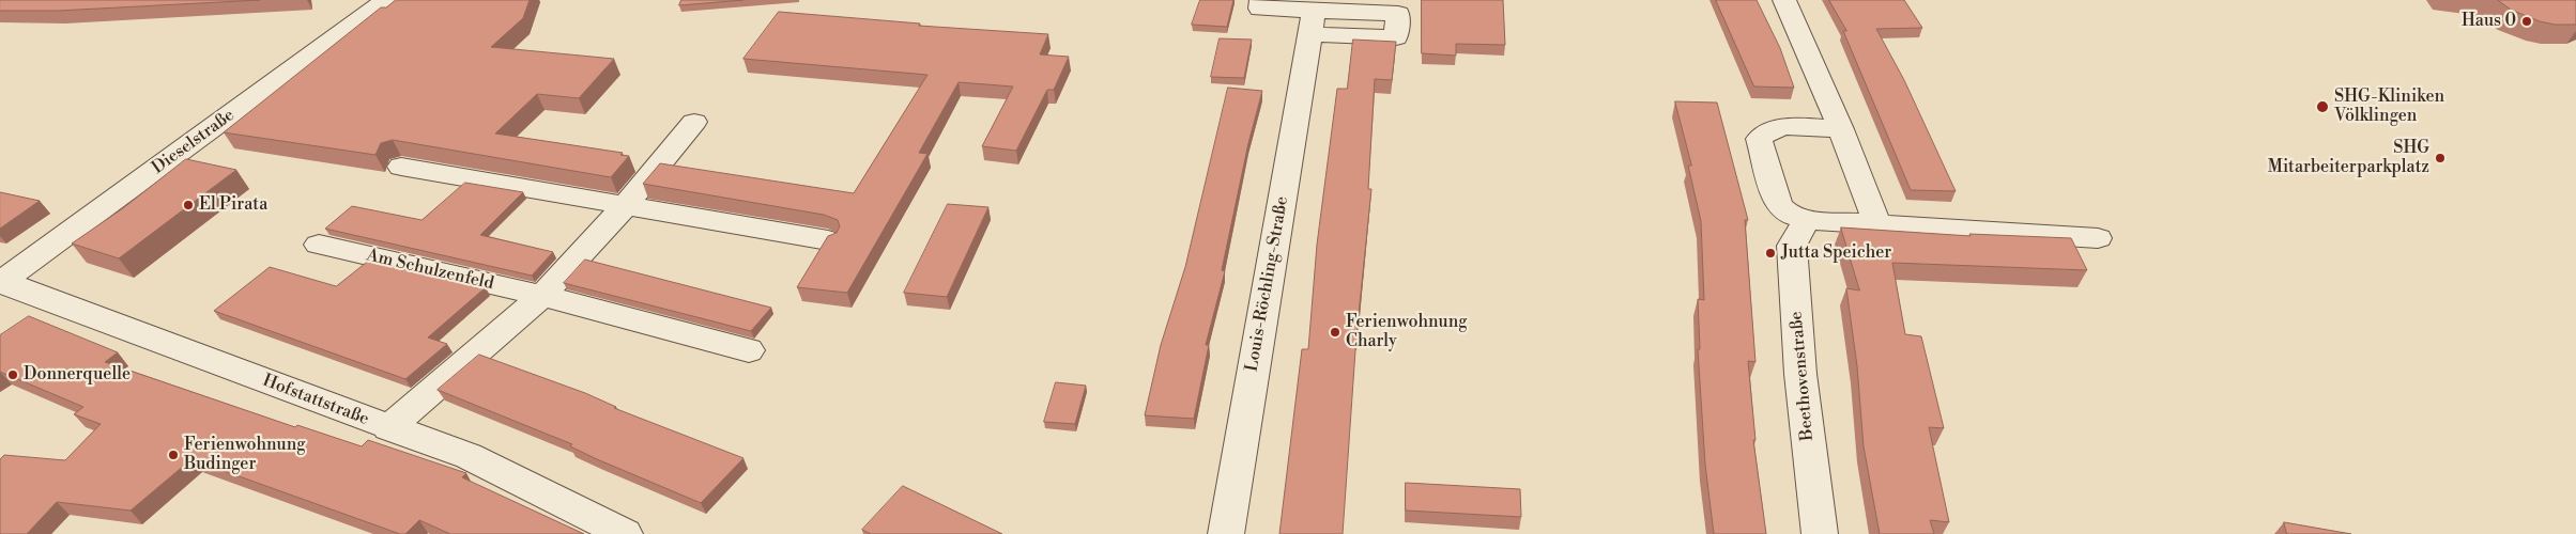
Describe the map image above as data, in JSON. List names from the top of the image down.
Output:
{
  "streets": {
    "street": [
      "Dieselstraße",
      "Am Schulzenfeld",
      "Louis-Röchling-Straße",
      "Beethovenstraße",
      "Hofstattstraße"
    ]
  },
  "crossings": [
    ["Dieselstraße", "Hofstattstraße"]
  ],
  "places": [
    "Haus 0",
    "SHG-Kliniken Völklingen",
    "SHG Mitarbeiterparkplatz",
    "El Pirata",
    "Jutta Speicher",
    "Ferienwohnung Charly",
    "Donnerquelle",
    "Ferienwohnung Budinger"
  ]
}
